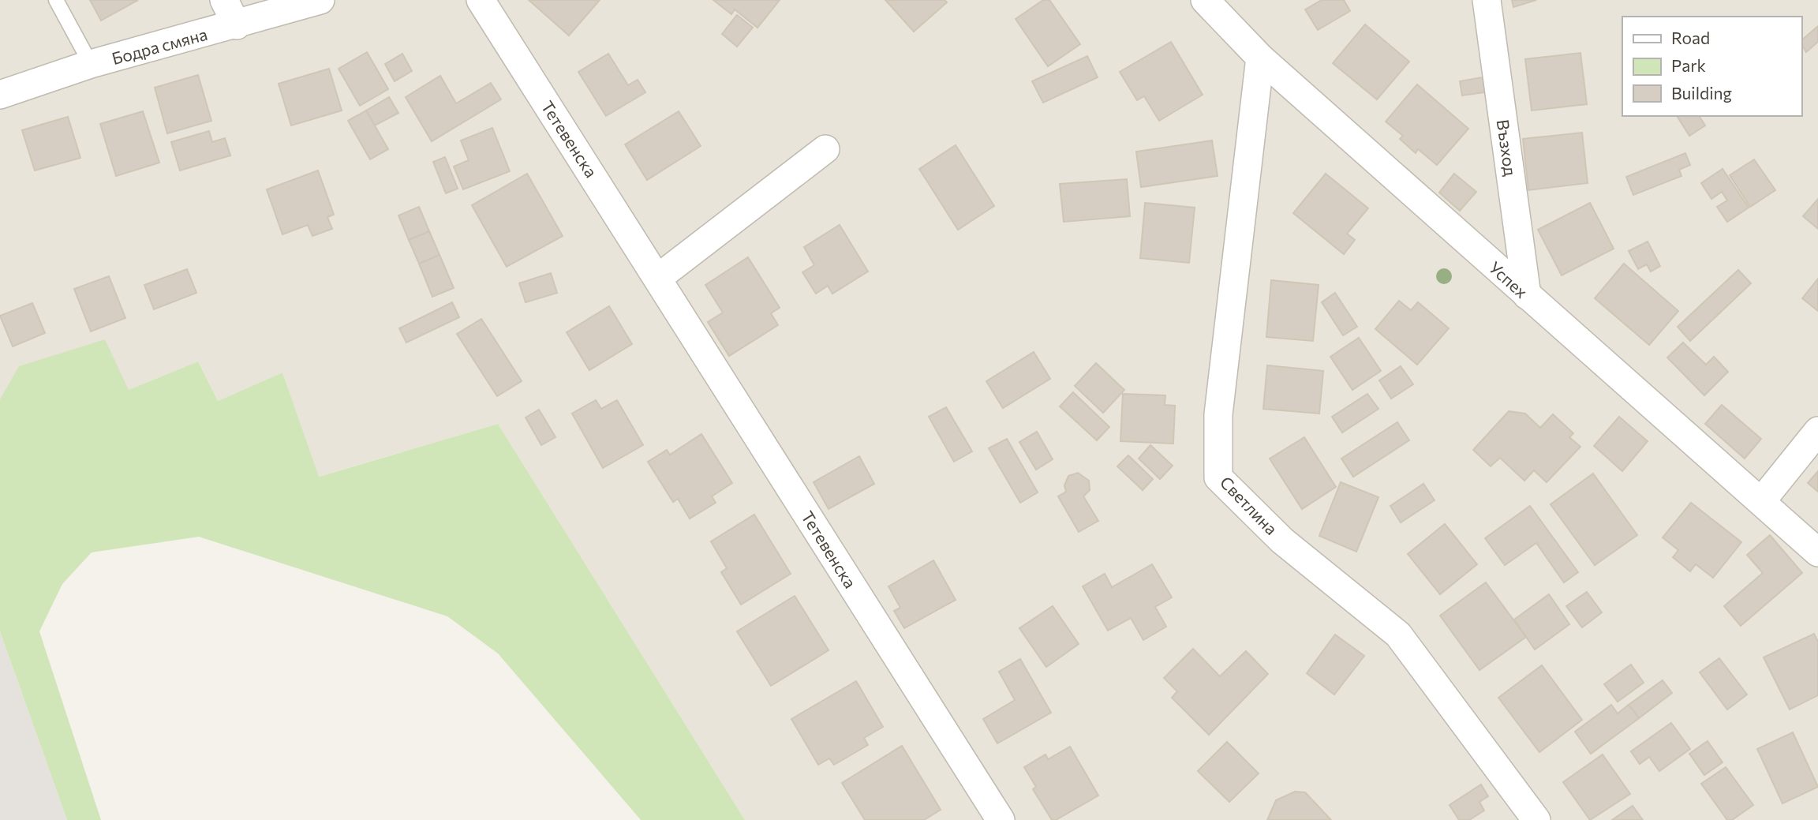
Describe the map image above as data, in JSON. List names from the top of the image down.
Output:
{
  "streets": {
    "street": [
      "Бодра смяна",
      "Тетевенска",
      "Възход",
      "Успех",
      "Светлина"
    ]
  },
  "crossings": [
    ["Възход", "Успех"],
    ["Успех", "Светлина"]
  ],
  "legend": ["Road", "Park", "Building"]
}
